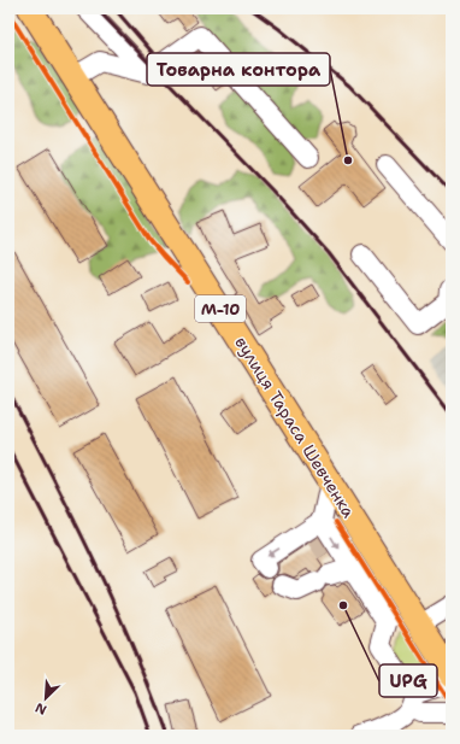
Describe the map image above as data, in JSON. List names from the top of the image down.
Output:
{
  "streets": {
    "main road": ["М-10", "вулиця Тараса Шевченка"]
  },
  "places": ["Товарна контора", "UPG"],
  "north": "bottom left"
}
